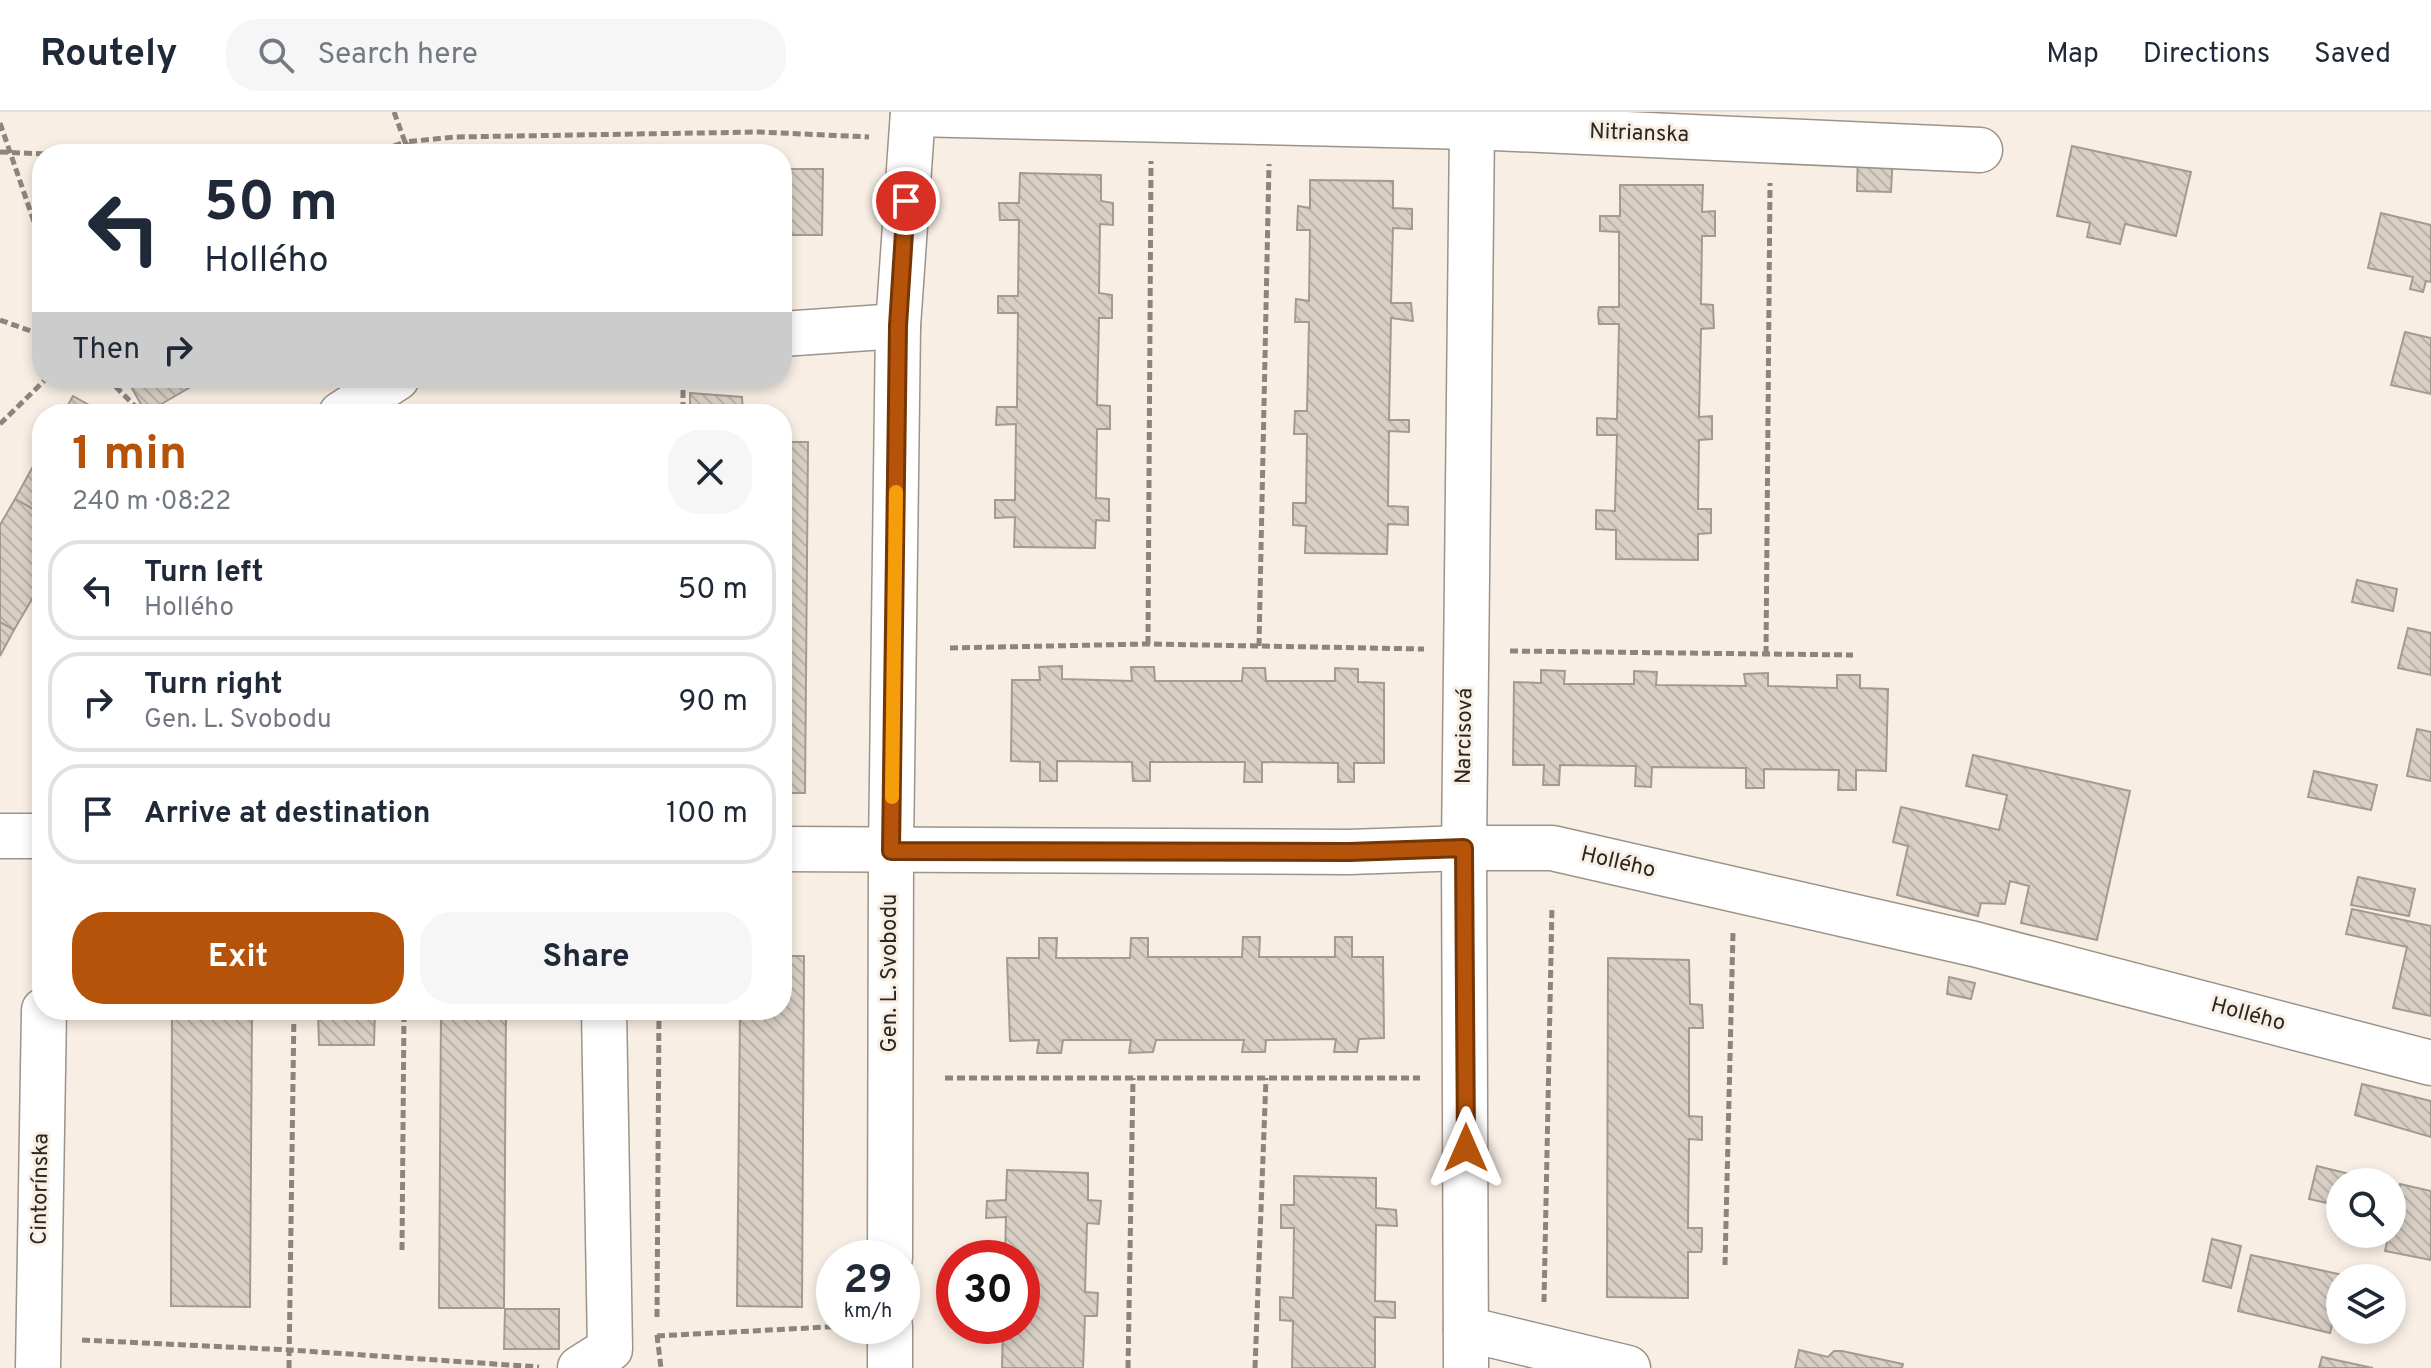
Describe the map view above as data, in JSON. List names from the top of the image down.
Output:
{
  "streets": {
    "street": [
      "Nitrianska",
      "Narcisová",
      "Hollého",
      "Gen. L. Svobodu",
      "Cintorínska"
    ]
  },
  "crossings": [
    ["Nitrianska", "Narcisová"],
    ["Nitrianska", "Gen. L. Svobodu"],
    ["Narcisová", "Hollého"],
    ["Hollého", "Gen. L. Svobodu"]
  ],
  "page": {
    "header": "Routely",
    "search": "Search here",
    "nav": ["Map", "Directions", "Saved"],
    "turn": ["50 m", "Hollého"],
    "then": "Then",
    "heading": ["1 min", "240 m · 08:22"],
    "list": [
      {
        "name": "Turn left",
        "note": "Hollého",
        "value": "50 m"
      },
      {
        "name": "Turn right",
        "note": "Gen. L. Svobodu",
        "value": "90 m"
      },
      {
        "name": "Arrive at destination",
        "value": "100 m"
      }
    ],
    "buttons": ["Exit", "Share"],
    "speed": "29 km/h",
    "limit": "30"
  }
}
